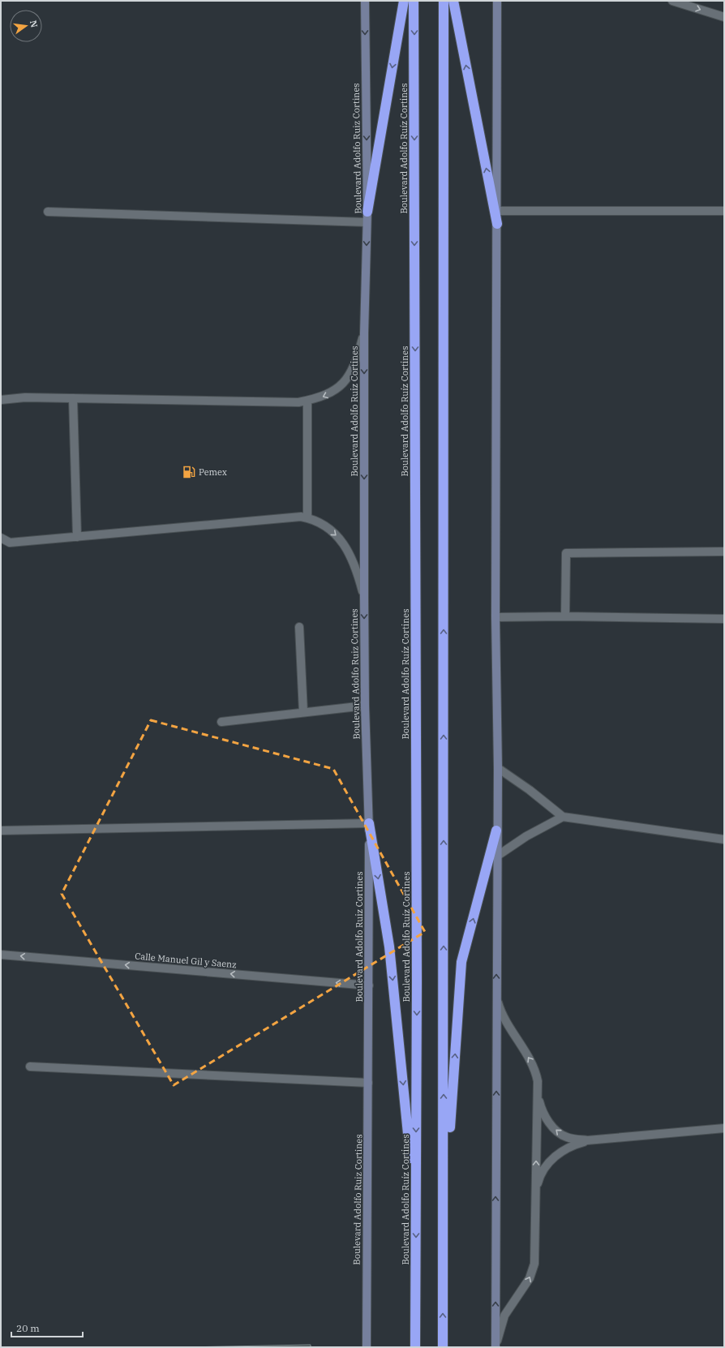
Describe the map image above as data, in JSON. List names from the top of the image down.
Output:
{
  "streets": {
    "highway": ["Boulevard Adolfo Ruíz Cortines"],
    "main road": ["Boulevard Adolfo Ruiz Cortines"],
    "street": ["Calle Manuel Gil y Saenz"]
  },
  "crossings": [
    ["Boulevard Adolfo Ruiz Cortines", "Calle Manuel Gil y Saenz"]
  ],
  "one_way": ["Boulevard Adolfo Ruiz Cortines", "Calle Manuel Gil y Saenz"],
  "places": {
    "fuel station": ["Pemex"]
  },
  "scale_bar": "20 m",
  "north": "right"
}
